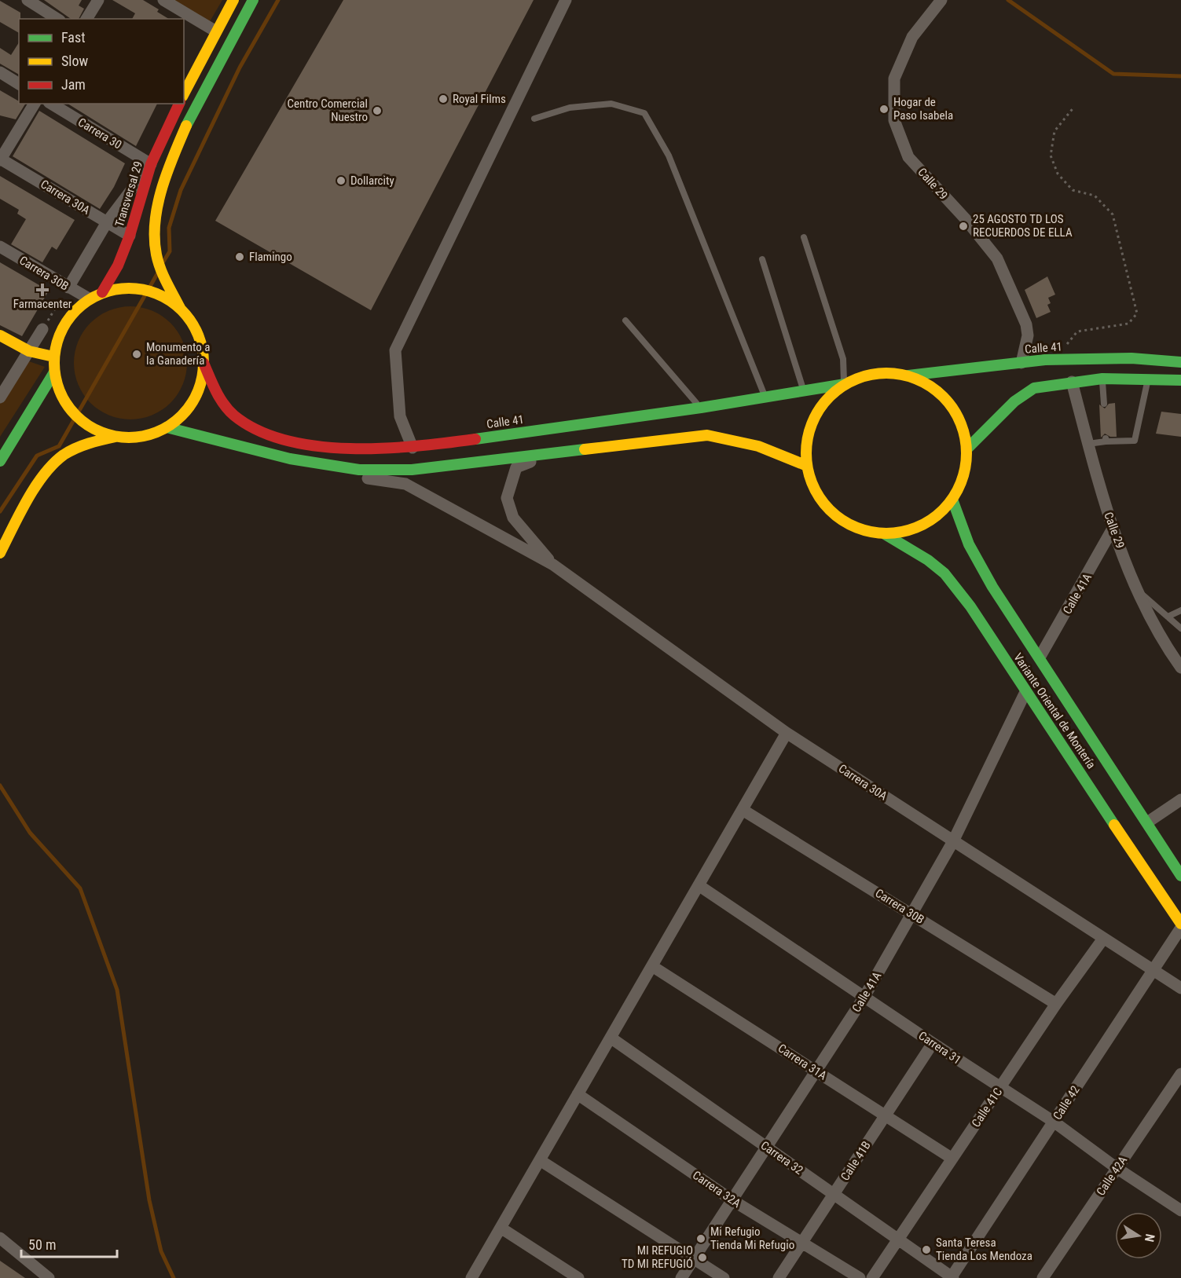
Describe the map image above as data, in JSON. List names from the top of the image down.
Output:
{
  "streets": {
    "main road": ["Transversal 29", "Calle 41", "Variante Oriental de Montería"],
    "street": [
      "Carrera 30",
      "Calle 29",
      "Carrera 30A",
      "Carrera 30B",
      "Calle 41A",
      "Carrera 31",
      "Carrera 31A",
      "Calle 42",
      "Calle 41C",
      "Carrera 32",
      "Calle 41B",
      "Calle 42A",
      "Carrera 32A"
    ]
  },
  "crossings": [
    ["Carrera 30", "Transversal 29"],
    ["Calle 29", "Calle 41"],
    ["Calle 29", "Calle 41A"],
    ["Transversal 29", "Carrera 30A"],
    ["Transversal 29", "Carrera 30B"],
    ["Transversal 29", "Calle 41"],
    ["Carrera 30A", "Calle 41A"],
    ["Carrera 30A", "Calle 42"],
    ["Carrera 30A", "Calle 41C"],
    ["Carrera 30B", "Calle 41"],
    ["Carrera 30B", "Calle 41A"],
    ["Carrera 30B", "Calle 41C"],
    ["Calle 41", "Variante Oriental de Montería"],
    ["Calle 41A", "Variante Oriental de Montería"],
    ["Calle 41A", "Carrera 31"],
    ["Calle 41A", "Carrera 31A"],
    ["Calle 41A", "Carrera 32"],
    ["Calle 41A", "Carrera 32A"],
    ["Carrera 31", "Calle 42"],
    ["Carrera 31", "Calle 41C"],
    ["Carrera 31", "Calle 41B"],
    ["Carrera 31", "Calle 42A"],
    ["Carrera 31A", "Calle 41C"],
    ["Carrera 31A", "Calle 41B"],
    ["Calle 42", "Carrera 32"],
    ["Calle 41C", "Carrera 32"],
    ["Carrera 32", "Calle 41B"],
    ["Calle 41B", "Carrera 32A"]
  ],
  "places": {
    "other": [
      "Royal Films",
      "Hogar de Paso Isabela",
      "Centro Comercial Nuestro",
      "Dollarcity",
      "25 AGOSTO TD LOS RECUERDOS DE ELLA",
      "Flamingo",
      "Monumento a la Ganadería",
      "Mi Refugio Tienda Mi Refugio",
      "Santa Teresa Tienda Los Mendoza",
      "MI REFUGIO TD MI REFUGIÓ"
    ],
    "health": ["Farmacenter"]
  },
  "legend": ["Fast", "Slow", "Jam"],
  "scale_bar": "50 m",
  "north": "right"
}
